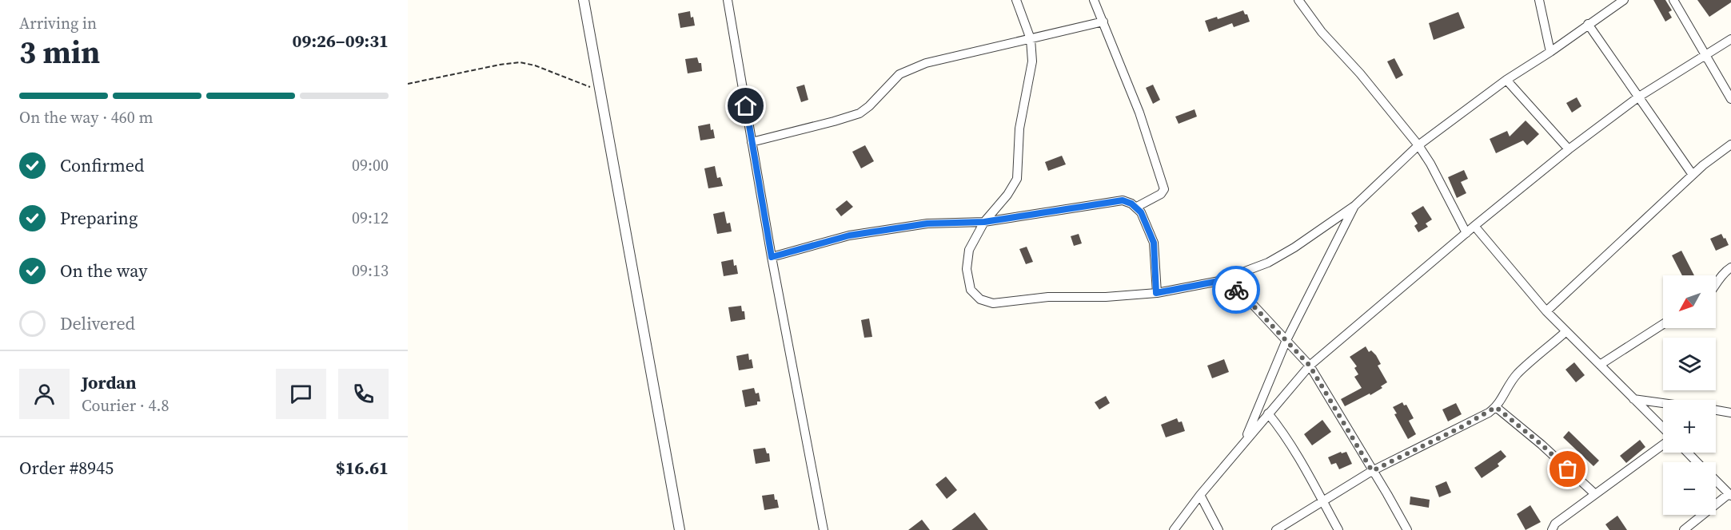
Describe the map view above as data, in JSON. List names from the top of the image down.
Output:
{
  "north": "bottom left",
  "page": {
    "heading": ["3 min", "Arriving in", "09:26–09:31"],
    "panel": [
      "Jordan",
      "Courier · 4.8",
      "Order #8945",
      "$16.61"
    ],
    "bar": "On the way · 460 m",
    "list": [
      ["Confirmed", "09:00"],
      ["Preparing", "09:12"],
      ["On the way", "09:13"],
      "Delivered"
    ],
    "map_buttons": ["+", "−"]
  }
}
